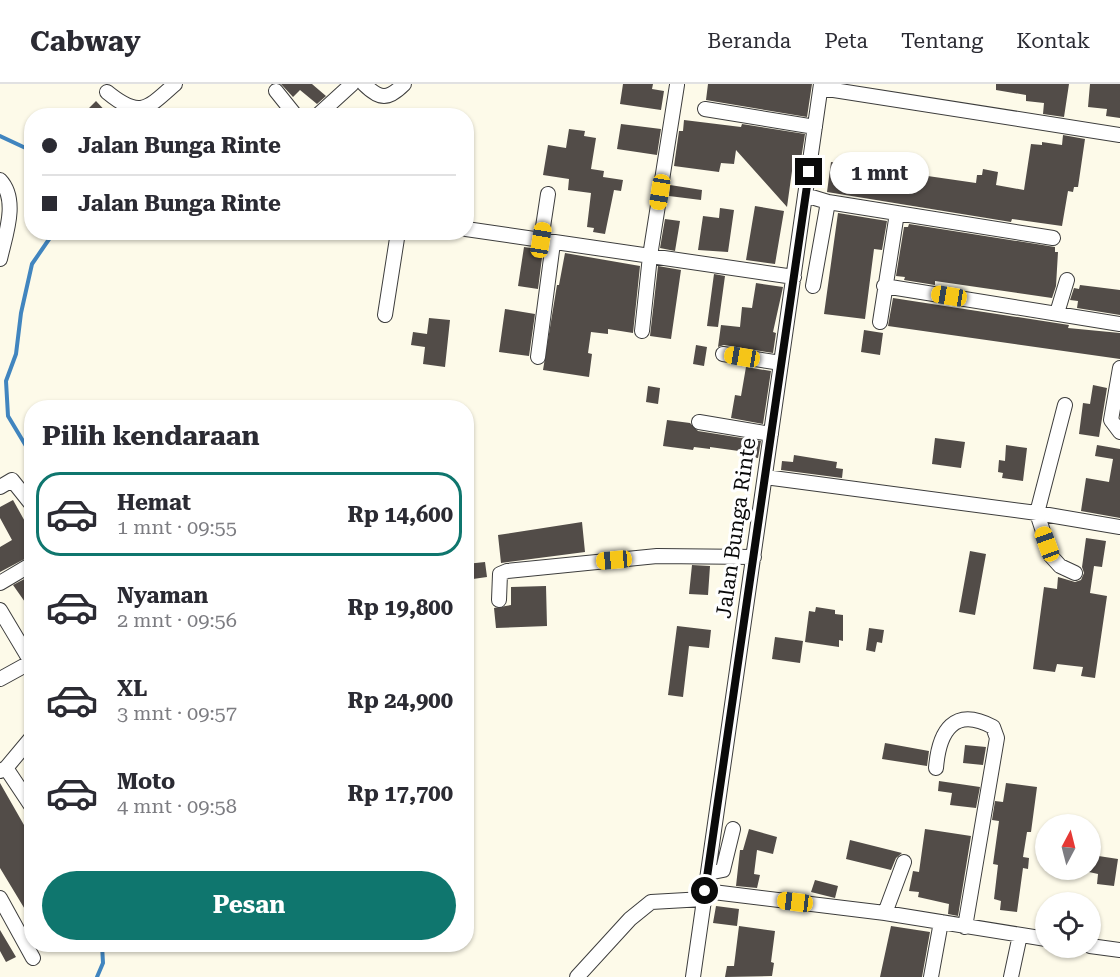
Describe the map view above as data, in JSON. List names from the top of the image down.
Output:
{
  "streets": {
    "street": ["Jalan Bunga Rinte"]
  },
  "north": "top",
  "page": {
    "header": "Cabway",
    "nav": [
      "Beranda",
      "Peta",
      "Tentang",
      "Kontak"
    ],
    "banner": ["Jalan Bunga Rinte", "Jalan Bunga Rinte"],
    "bubble": "1 mnt",
    "heading": "Pilih kendaraan",
    "list": [
      {
        "name": "Hemat",
        "note": "1 mnt · 09:55",
        "value": "Rp 14,600"
      },
      {
        "name": "Nyaman",
        "note": "2 mnt · 09:56",
        "value": "Rp 19,800"
      },
      {
        "name": "XL",
        "note": "3 mnt · 09:57",
        "value": "Rp 24,900"
      },
      {
        "name": "Moto",
        "note": "4 mnt · 09:58",
        "value": "Rp 17,700"
      }
    ],
    "buttons": "Pesan"
  }
}
